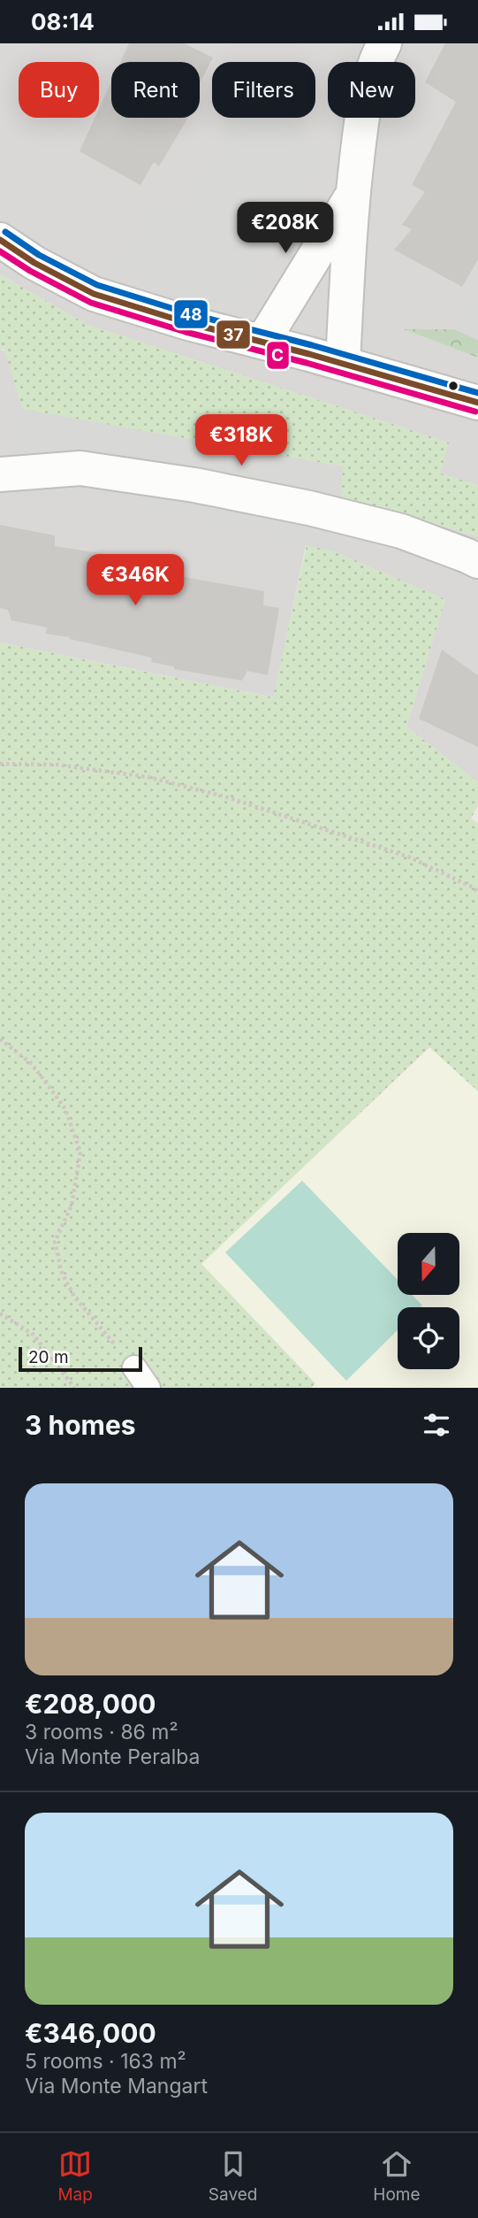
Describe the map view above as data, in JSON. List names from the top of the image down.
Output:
{
  "lines": ["transit line 48", "transit line 37", "transit line C"],
  "scale_bar": "20 m",
  "north": "bottom",
  "page": {
    "status": "08:14",
    "chip": [
      "Buy",
      "Rent",
      "Filters",
      "New"
    ],
    "price": ["€208K", "€318K", "€346K"],
    "scale": "20 m",
    "heading": "3 homes",
    "list": [
      {
        "name": "€208,000",
        "note": "3 rooms · 86 m² · Via Monte Peralba"
      },
      {
        "name": "€346,000",
        "note": "5 rooms · 163 m² · Via Monte Mangart"
      }
    ],
    "tabs": ["Map", "Saved", "Home"]
  }
}
